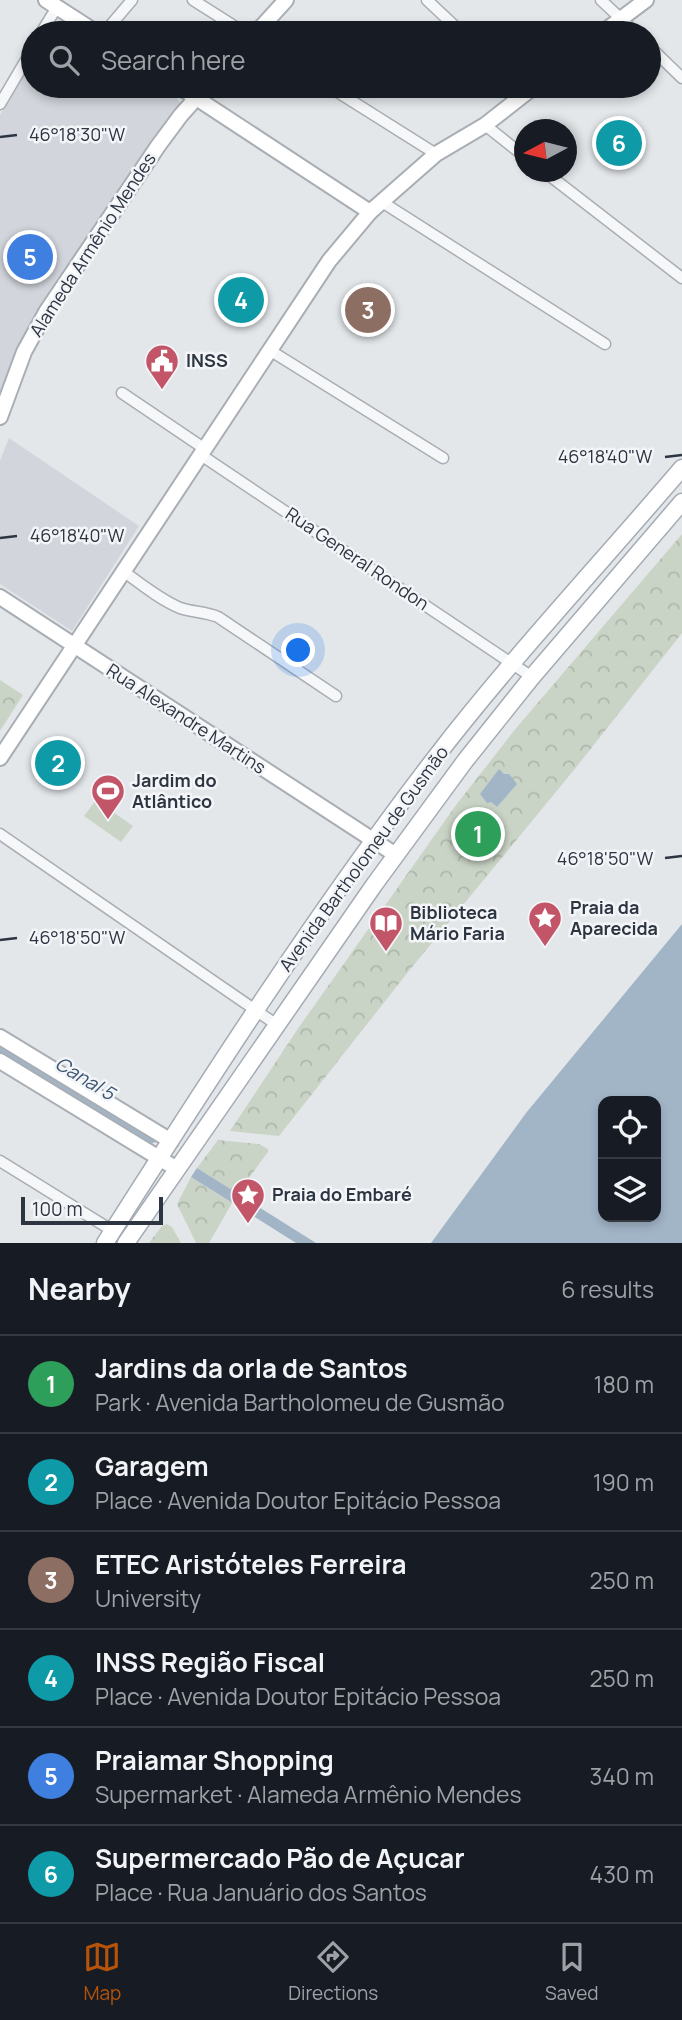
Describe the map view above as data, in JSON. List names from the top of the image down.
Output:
{
  "streets": {
    "main road": ["Alameda Armênio Mendes", "Rua Alexandre Martins", "Avenida Bartholomeu de Gusmão"],
    "street": ["Rua General Rondon"]
  },
  "crossings": [
    ["Rua General Rondon", "Avenida Bartholomeu de Gusmão"],
    ["Rua Alexandre Martins", "Avenida Bartholomeu de Gusmão"]
  ],
  "water": ["Canal 5"],
  "places": {
    "public building": ["INSS"],
    "sports": ["Jardim do Atlântico"],
    "place": ["Praia da Aparecida", "Praia do Embaré"],
    "library": ["Biblioteca Mário Faria"]
  },
  "scale_bar": "100 m",
  "north": "left",
  "page": {
    "search": "Search here",
    "pins": [
      "6",
      "5",
      "4",
      "3",
      "2",
      "1"
    ],
    "scale": "100 m",
    "heading": ["Nearby", "6 results"],
    "list": [
      {
        "mark": "1",
        "name": "Jardins da orla de Santos",
        "note": "Park · Avenida Bartholomeu de Gusmão",
        "value": "180 m"
      },
      {
        "mark": "2",
        "name": "Garagem",
        "note": "Place · Avenida Doutor Epitácio Pessoa",
        "value": "190 m"
      },
      {
        "mark": "3",
        "name": "ETEC Aristóteles Ferreira",
        "note": "University",
        "value": "250 m"
      },
      {
        "mark": "4",
        "name": "INSS Região Fiscal",
        "note": "Place · Avenida Doutor Epitácio Pessoa",
        "value": "250 m"
      },
      {
        "mark": "5",
        "name": "Praiamar Shopping",
        "note": "Supermarket · Alameda Armênio Mendes",
        "value": "340 m"
      },
      {
        "mark": "6",
        "name": "Supermercado Pão de Açucar",
        "note": "Place · Rua Januário dos Santos",
        "value": "430 m"
      }
    ],
    "nav": ["Map", "Directions", "Saved"]
  },
  "coordinates": ["46°18'30\"W", "46°18'40\"W", "46°18'50\"W"]
}
